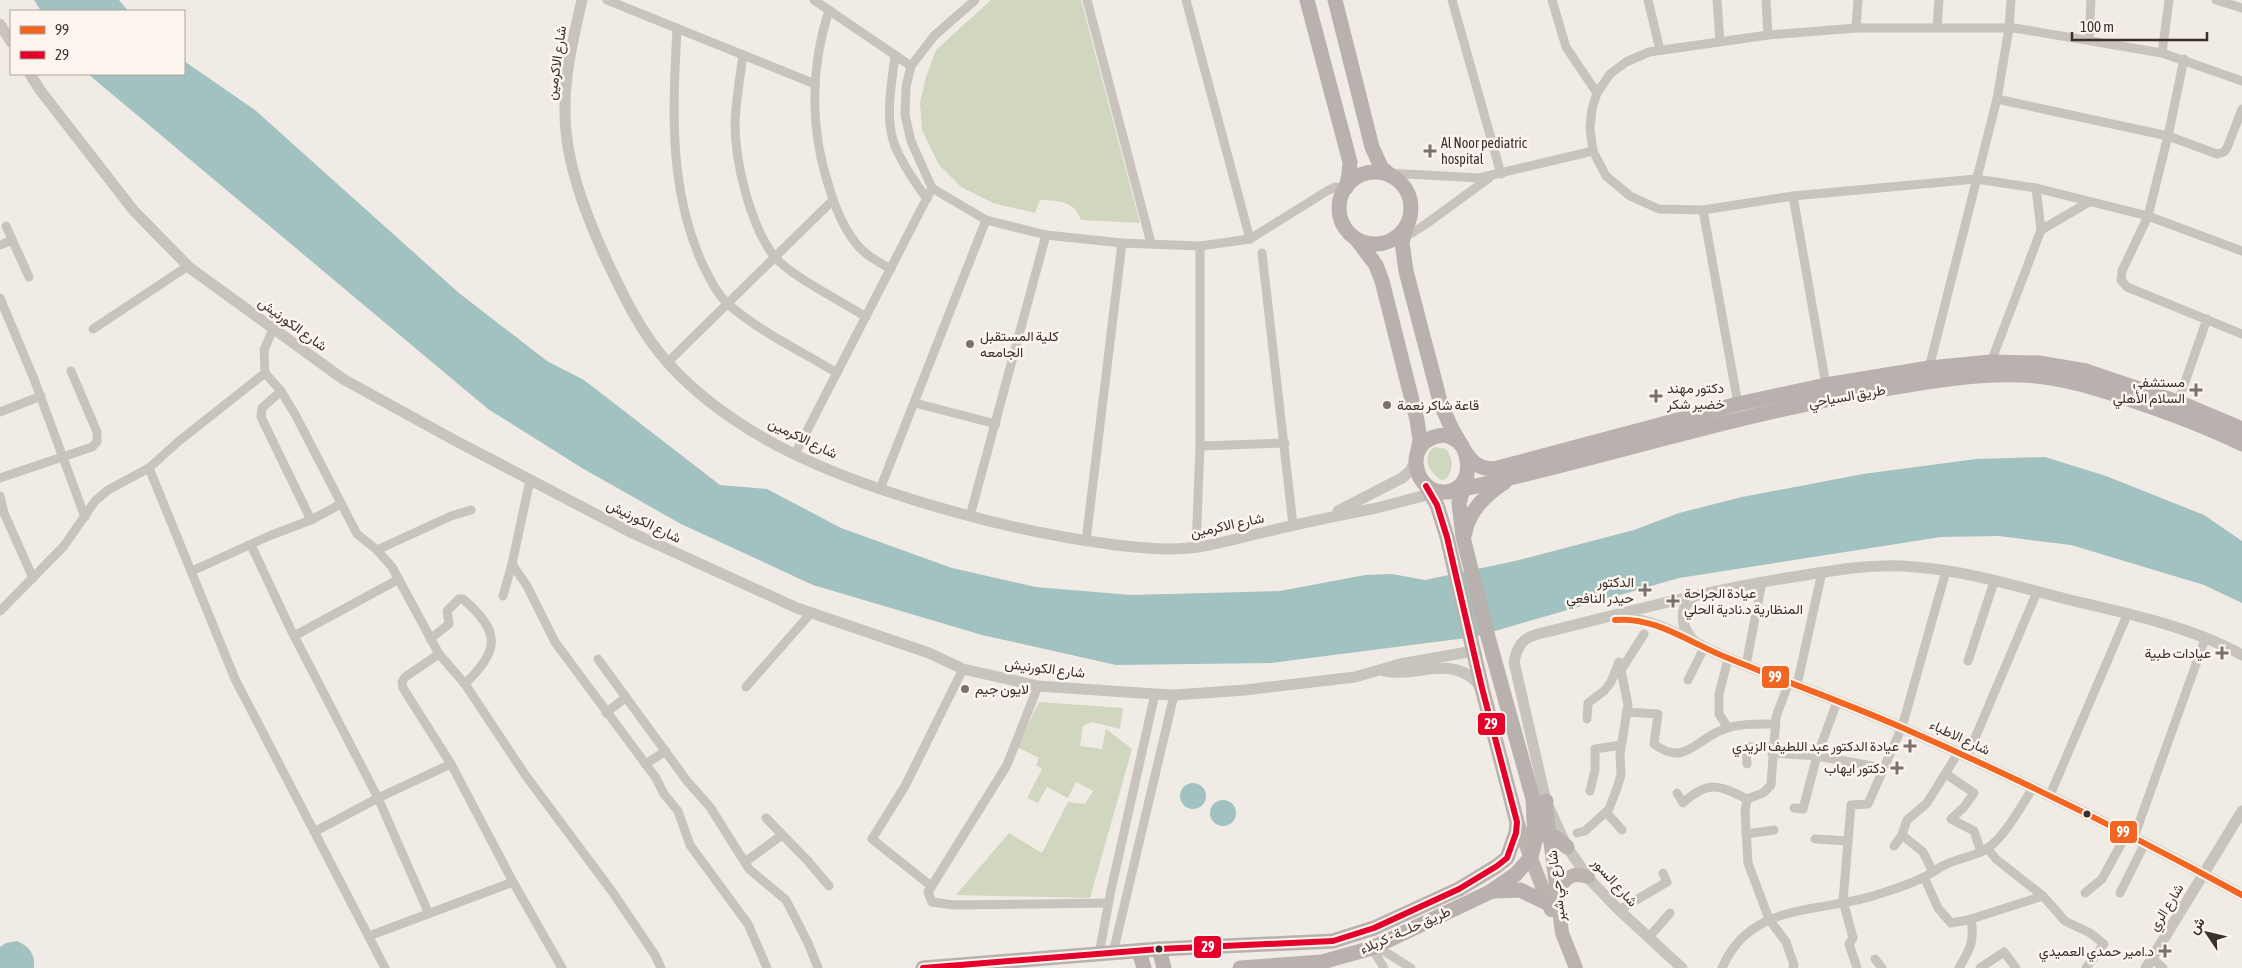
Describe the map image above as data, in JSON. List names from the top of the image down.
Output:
{
  "streets": {
    "main road": ["طريق السياحي", "شارع حي شبر", "طريق حلــة - كربلاء"],
    "street": [
      "شارع الاكرمين",
      "شارع الكورنيش",
      "شارع الاطباء",
      "شارع السور",
      "شارع الري"
    ]
  },
  "crossings": [
    ["شارع الاكرمين", "طريق السياحي"],
    ["شارع الاطباء", "شارع السور"],
    ["شارع الاطباء", "شارع الري"],
    ["شارع حي شبر", "طريق حلــة - كربلاء"]
  ],
  "places": {
    "health": [
      "Al Noor pediatric hospital",
      "مستشفى السلام الأهلي",
      "دكتور مهند خضير شكر",
      "الدكتور حيدر النافعي",
      "عيادة الجراحة المنظارية د.نادية الحلي",
      "عيادات طبية",
      "عيادة الدكتور عبد اللطيف الزيدي",
      "دكتور ايهاب",
      "د.امير حمدي العميدي"
    ],
    "other": ["كلية المستقبل الجامعه", "قاعة شاكر نعمة", "لايون جيم"]
  },
  "lines": ["transit line 29", "transit line 99"],
  "legend": ["99", "29"],
  "scale_bar": "100 m",
  "north": "top left"
}
